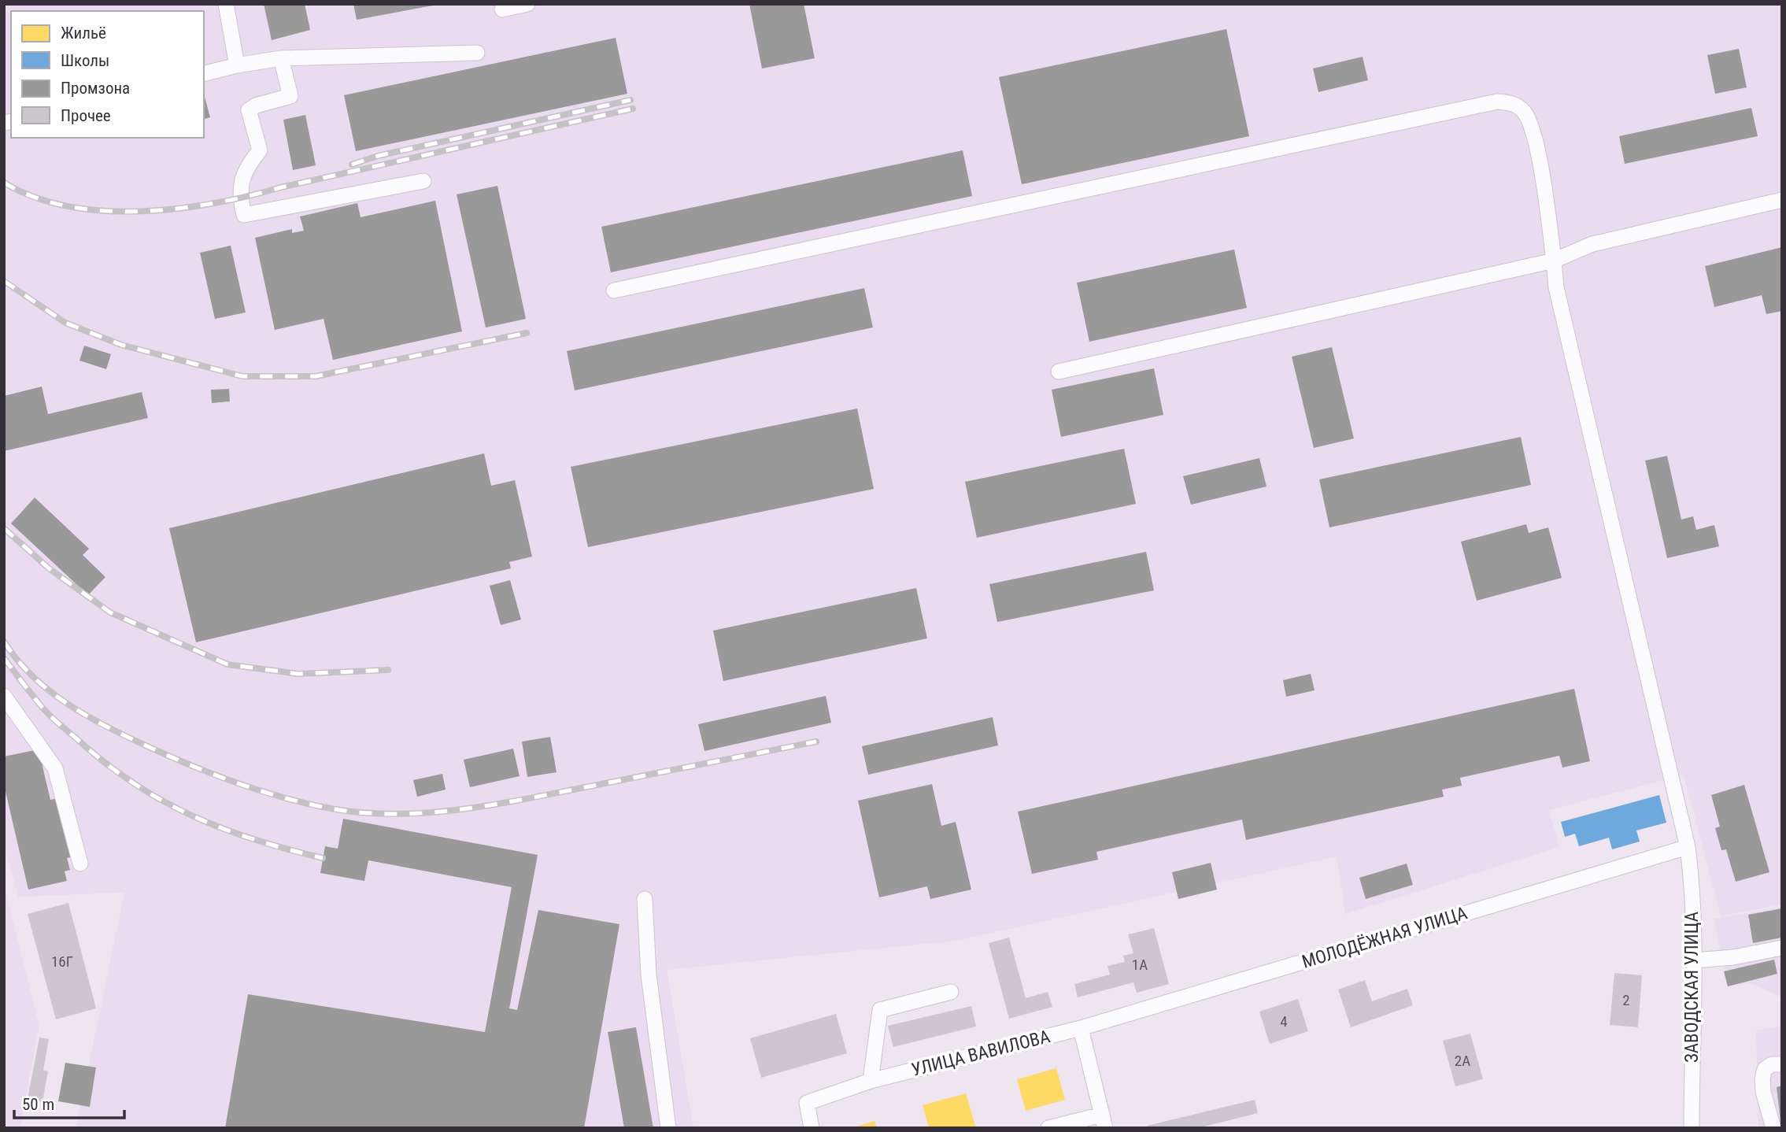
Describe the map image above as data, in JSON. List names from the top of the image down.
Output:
{
  "streets": {
    "street": ["МОЛОДЁЖНАЯ УЛИЦА", "ЗАВОДСКАЯ УЛИЦА", "УЛИЦА ВАВИЛОВА"]
  },
  "crossings": [
    ["МОЛОДЁЖНАЯ УЛИЦА", "ЗАВОДСКАЯ УЛИЦА"],
    ["МОЛОДЁЖНАЯ УЛИЦА", "УЛИЦА ВАВИЛОВА"]
  ],
  "house_numbers": [
    "16Г",
    "1А",
    "2",
    "4",
    "2А"
  ],
  "legend": [
    "Жильё",
    "Школы",
    "Промзона",
    "Прочее"
  ],
  "scale_bar": "50 m"
}
